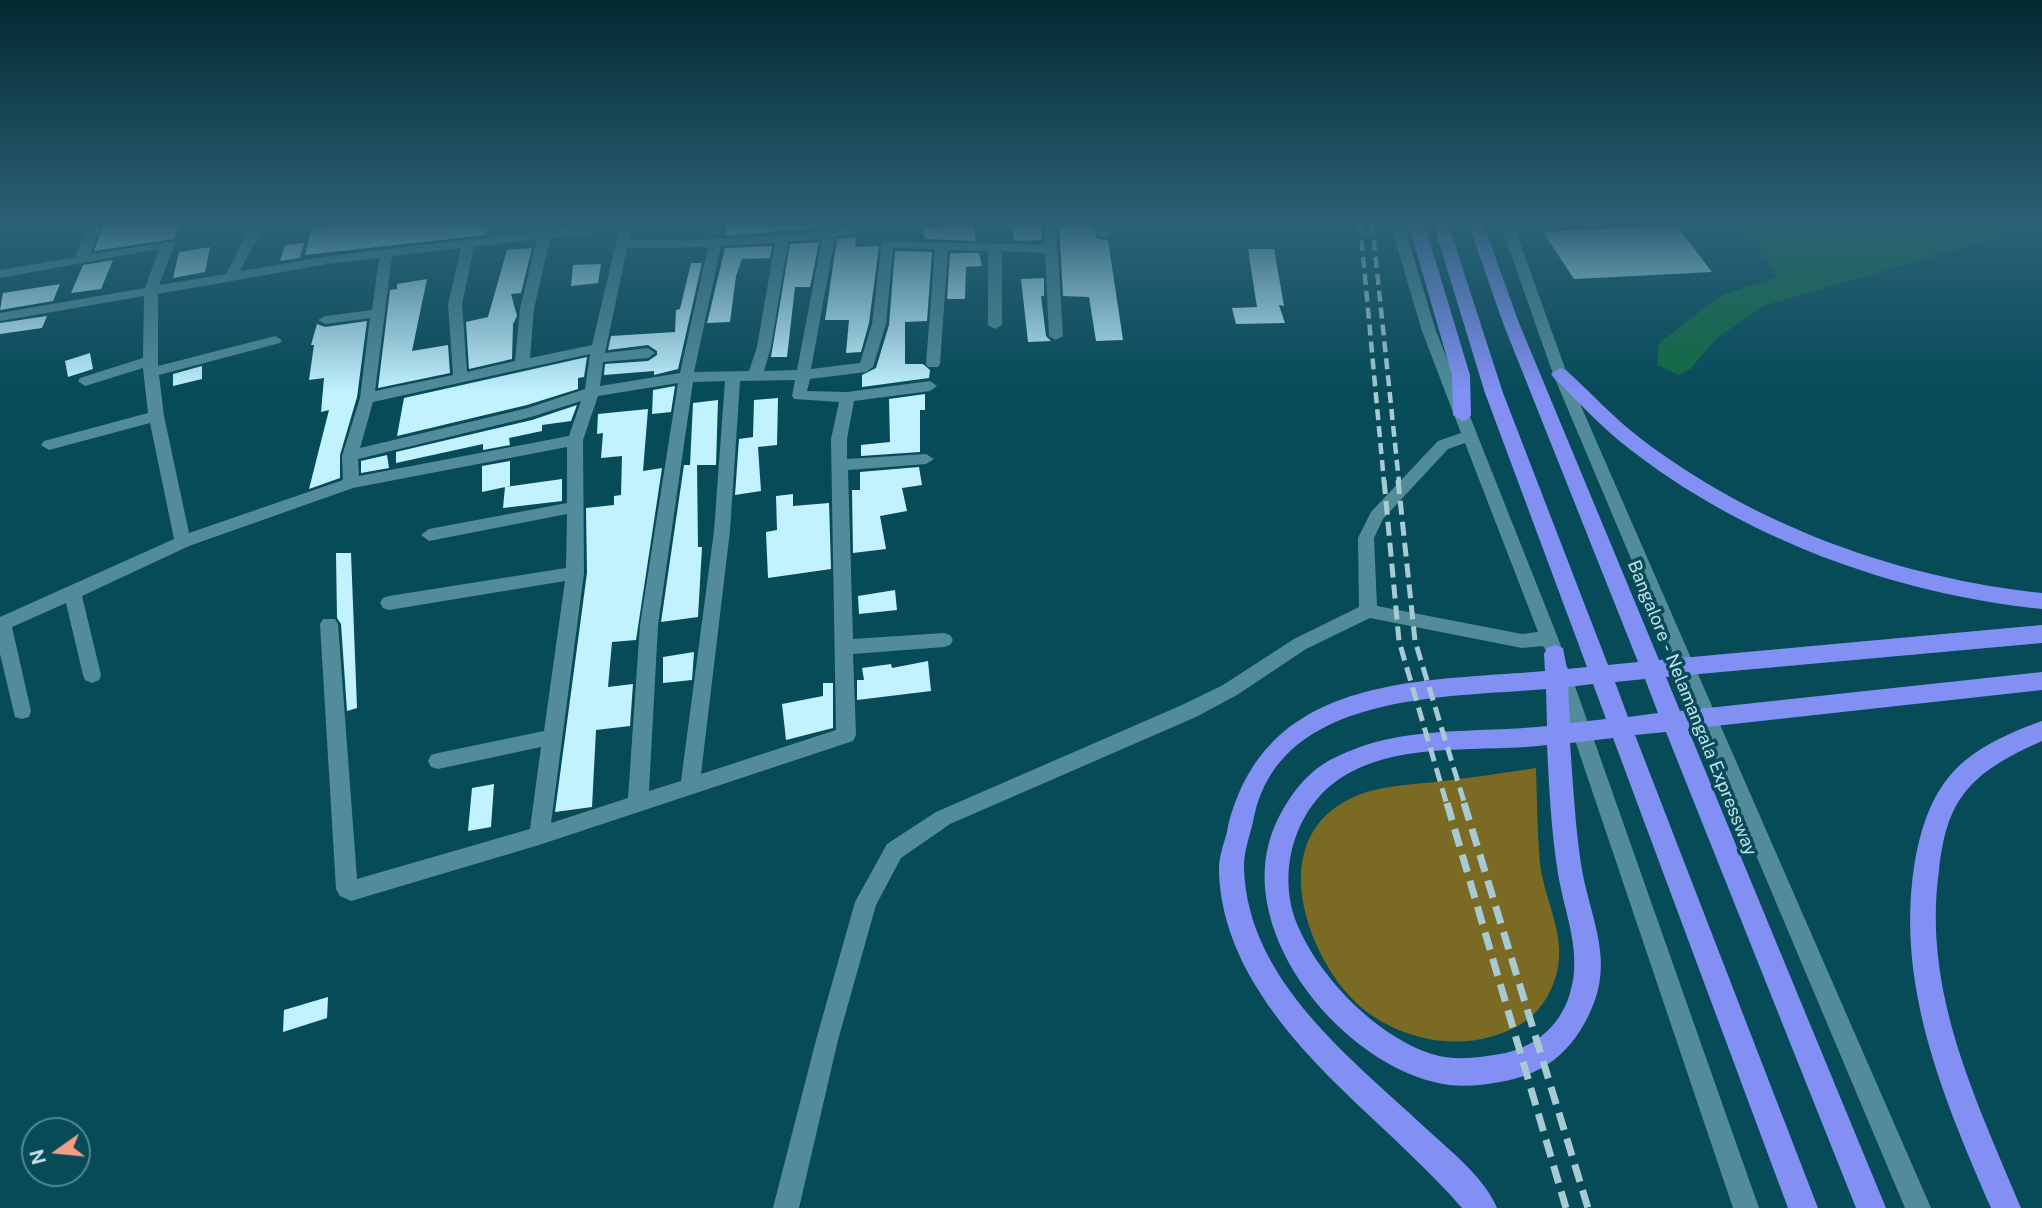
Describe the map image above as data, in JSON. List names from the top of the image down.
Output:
{
  "streets": {
    "highway": ["Bangalore - Nelamangala Expressway"]
  },
  "north": "left"
}
